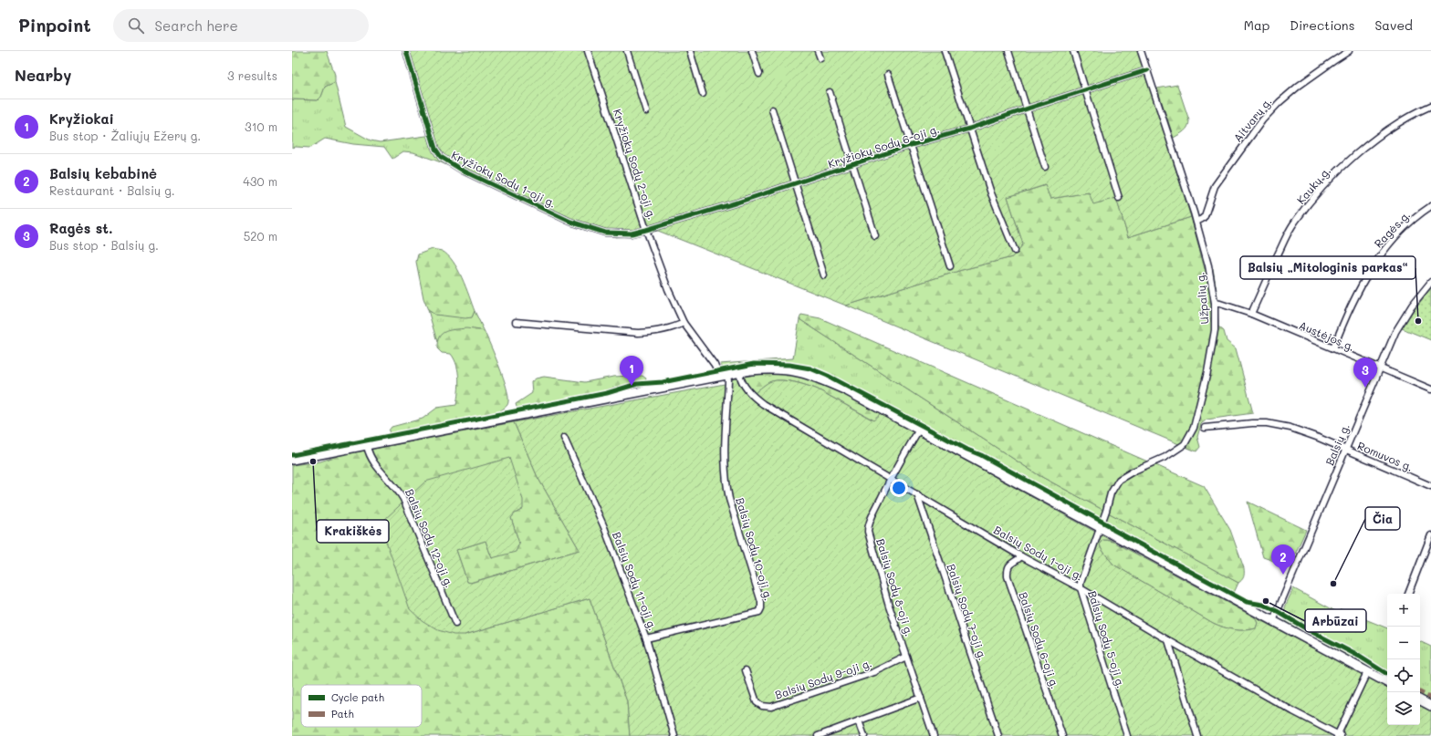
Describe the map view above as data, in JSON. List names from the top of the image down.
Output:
{
  "streets": {
    "street": [
      "Aitvarų g.",
      "Kryžiokų Sodų 6-oji g.",
      "Kryžiokų Sodų 2-oji g.",
      "Kryžiokų Sodų 1-oji g.",
      "Kaukų g.",
      "Ragės g.",
      "Užpalių g.",
      "Austėjos g.",
      "Balsių g.",
      "Romuvos g.",
      "Balsių Sodų 12-oji g.",
      "Balsių Sodų 10-oji g.",
      "Balsių Sodų 1-oji g.",
      "Balsių Sodų 11-oji g.",
      "Balsių Sodų 8-oji g.",
      "Balsių Sodų 7-oji g.",
      "Balsių Sodų 5-oji g.",
      "Balsių Sodų 6-oji g.",
      "Balsių Sodų 9-oji g."
    ]
  },
  "crossings": [
    ["Aitvarų g.", "Užpalių g."],
    ["Kryžiokų Sodų 6-oji g.", "Kryžiokų Sodų 2-oji g."],
    ["Kryžiokų Sodų 6-oji g.", "Kryžiokų Sodų 1-oji g."],
    ["Kryžiokų Sodų 6-oji g.", "Užpalių g."],
    ["Kryžiokų Sodų 2-oji g.", "Kryžiokų Sodų 1-oji g."],
    ["Kryžiokų Sodų 2-oji g.", "Balsių Sodų 10-oji g."],
    ["Kaukų g.", "Austėjos g."],
    ["Ragės g.", "Austėjos g."],
    ["Užpalių g.", "Austėjos g."],
    ["Užpalių g.", "Balsių Sodų 5-oji g."],
    ["Austėjos g.", "Balsių g."],
    ["Balsių g.", "Romuvos g."],
    ["Balsių Sodų 10-oji g.", "Balsių Sodų 11-oji g."],
    ["Balsių Sodų 1-oji g.", "Balsių Sodų 8-oji g."],
    ["Balsių Sodų 1-oji g.", "Balsių Sodų 7-oji g."],
    ["Balsių Sodų 1-oji g.", "Balsių Sodų 5-oji g."],
    ["Balsių Sodų 1-oji g.", "Balsių Sodų 6-oji g."],
    ["Balsių Sodų 8-oji g.", "Balsių Sodų 9-oji g."]
  ],
  "places": [
    "Balsių „Mitologinis parkas“",
    "Krakiškės",
    "Čia",
    "Arbūzai"
  ],
  "legend": ["Cycle path", "Path"],
  "page": {
    "header": "Pinpoint",
    "search": "Search here",
    "nav": ["Map", "Directions", "Saved"],
    "heading": ["Nearby", "3 results"],
    "list": [
      {
        "mark": "1",
        "name": "Kryžiokai",
        "note": "Bus stop · Žaliųjų Ežerų g.",
        "value": "310 m"
      },
      {
        "mark": "2",
        "name": "Balsių kebabinė",
        "note": "Restaurant · Balsių g.",
        "value": "430 m"
      },
      {
        "mark": "3",
        "name": "Ragės st.",
        "note": "Bus stop · Balsių g.",
        "value": "520 m"
      }
    ],
    "pins": ["1", "3", "2"],
    "map_buttons": ["+", "−"]
  }
}
